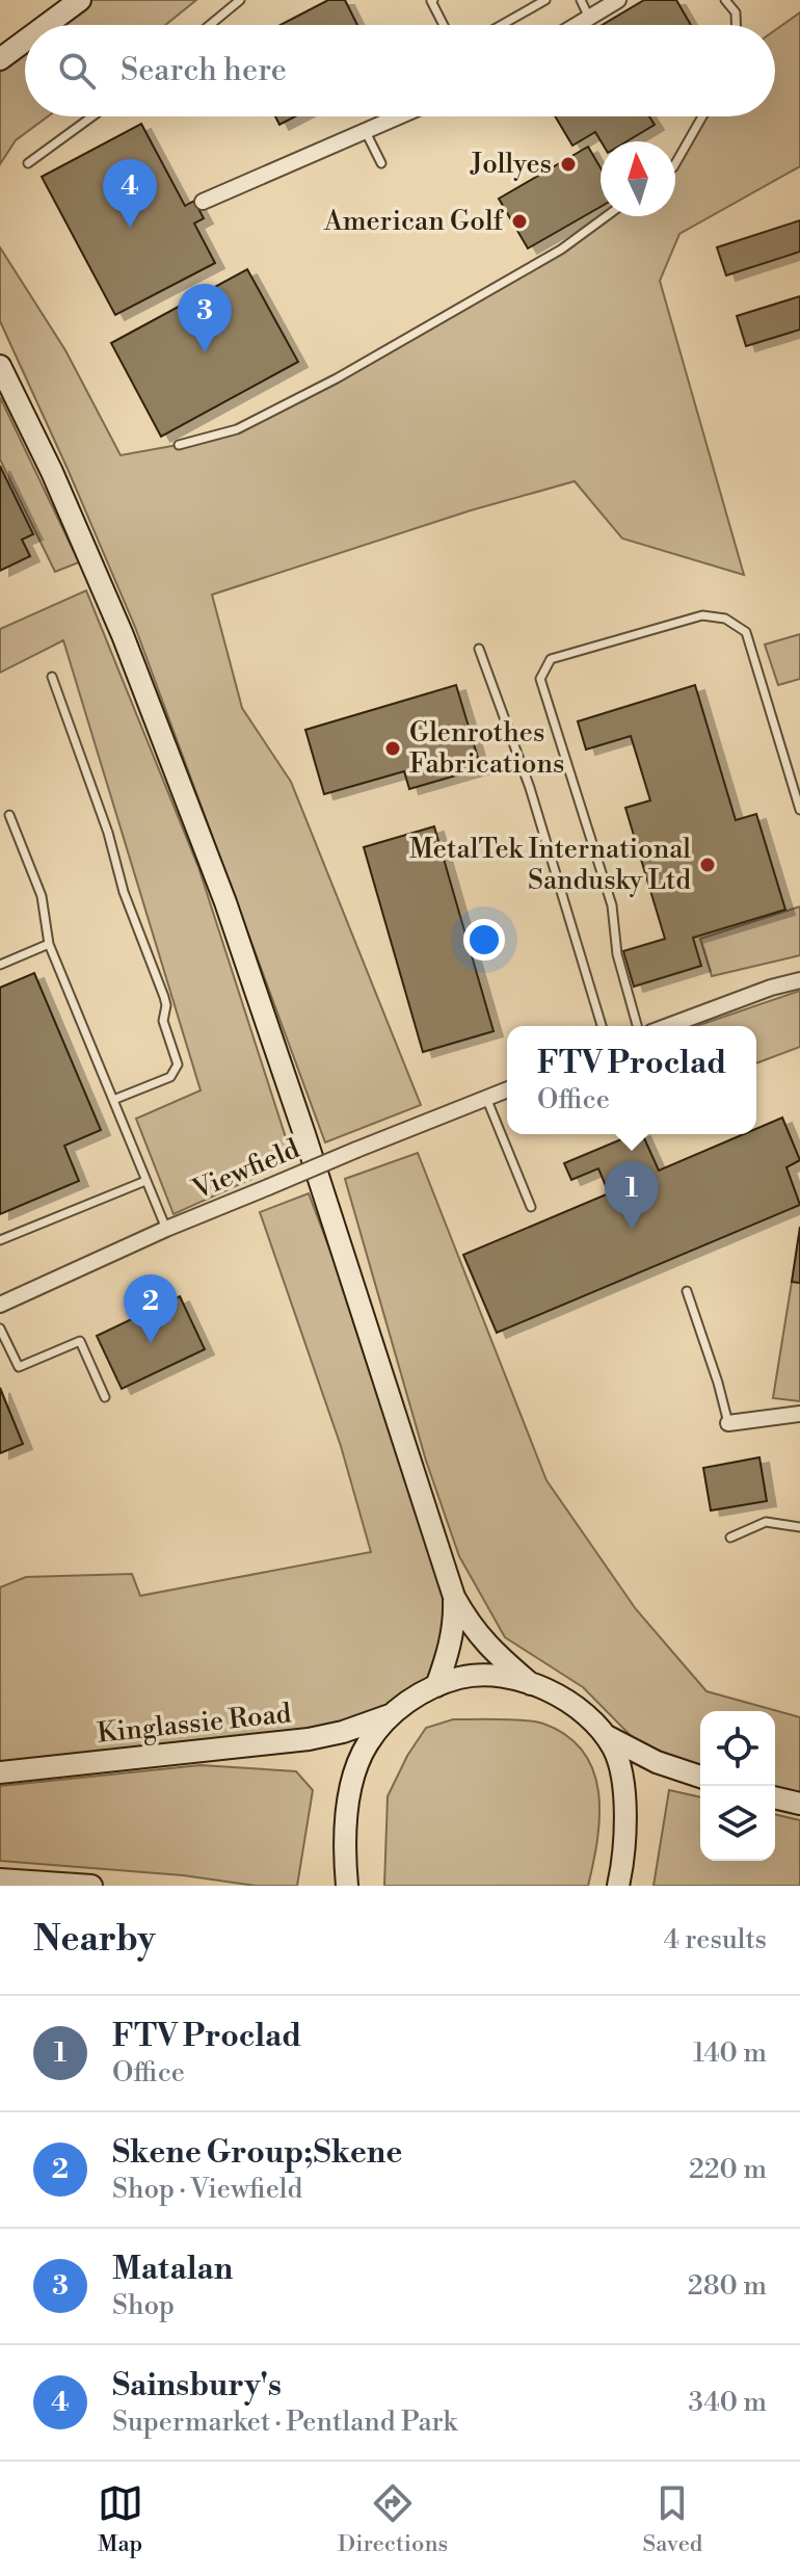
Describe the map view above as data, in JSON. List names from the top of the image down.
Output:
{
  "streets": {
    "main road": ["Kinglassie Road"],
    "street": ["Viewfield"]
  },
  "places": [
    "Jollyes",
    "American Golf",
    "Glenrothes Fabrications",
    "MetalTek International Sandusky Ltd"
  ],
  "north": "top",
  "page": {
    "search": "Search here",
    "pins": [
      "4",
      "3",
      "1",
      "2"
    ],
    "popup": ["FTV Proclad", "Office"],
    "heading": ["Nearby", "4 results"],
    "list": [
      {
        "mark": "1",
        "name": "FTV Proclad",
        "note": "Office",
        "value": "140 m"
      },
      {
        "mark": "2",
        "name": "Skene Group;Skene",
        "note": "Shop · Viewfield",
        "value": "220 m"
      },
      {
        "mark": "3",
        "name": "Matalan",
        "note": "Shop",
        "value": "280 m"
      },
      {
        "mark": "4",
        "name": "Sainsbury's",
        "note": "Supermarket · Pentland Park",
        "value": "340 m"
      }
    ],
    "nav": ["Map", "Directions", "Saved"]
  }
}
